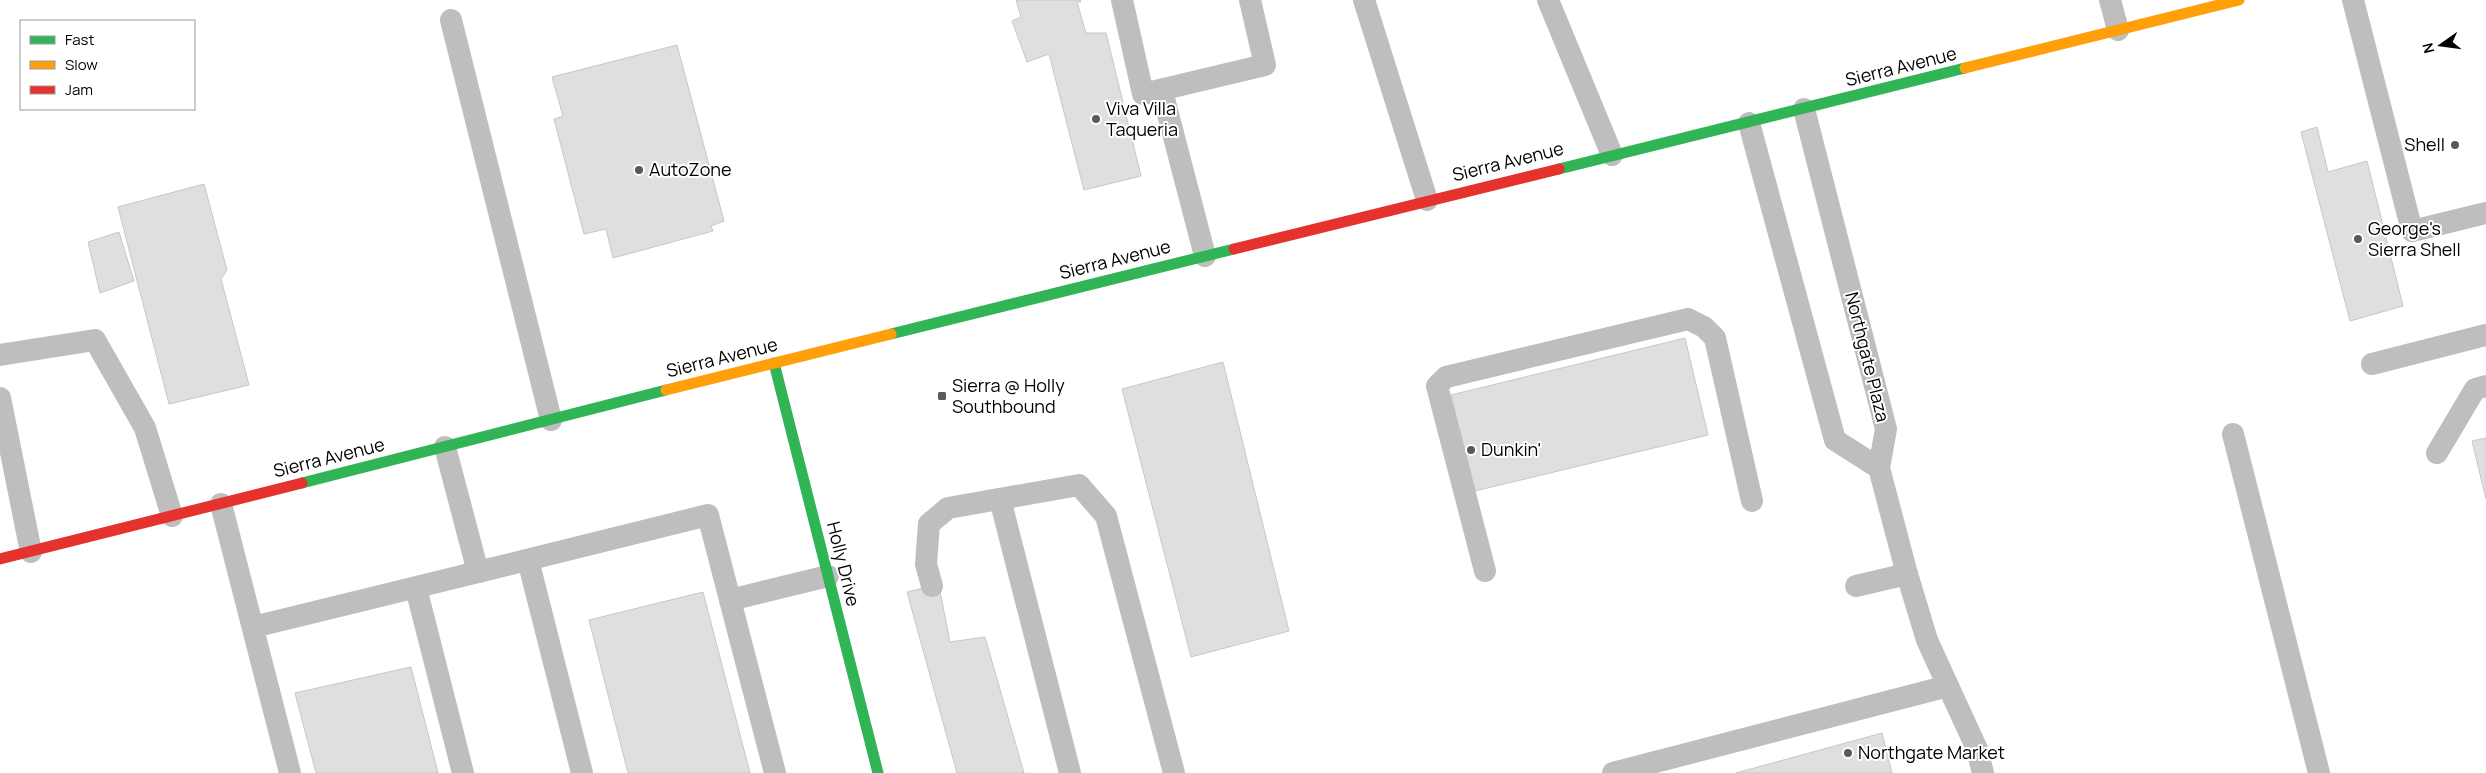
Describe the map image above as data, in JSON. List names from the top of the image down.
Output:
{
  "streets": {
    "main road": ["Sierra Avenue", "Holly Drive"],
    "lane": ["Northgate Plaza"]
  },
  "crossings": [
    ["Sierra Avenue", "Northgate Plaza"],
    ["Sierra Avenue", "Holly Drive"]
  ],
  "places": {
    "other": [
      "Viva Villa Taqueria",
      "Shell",
      "AutoZone",
      "George's Sierra Shell",
      "Dunkin'",
      "Northgate Market"
    ],
    "transit": ["Sierra @ Holly Southbound"]
  },
  "legend": ["Fast", "Slow", "Jam"],
  "north": "left"
}
